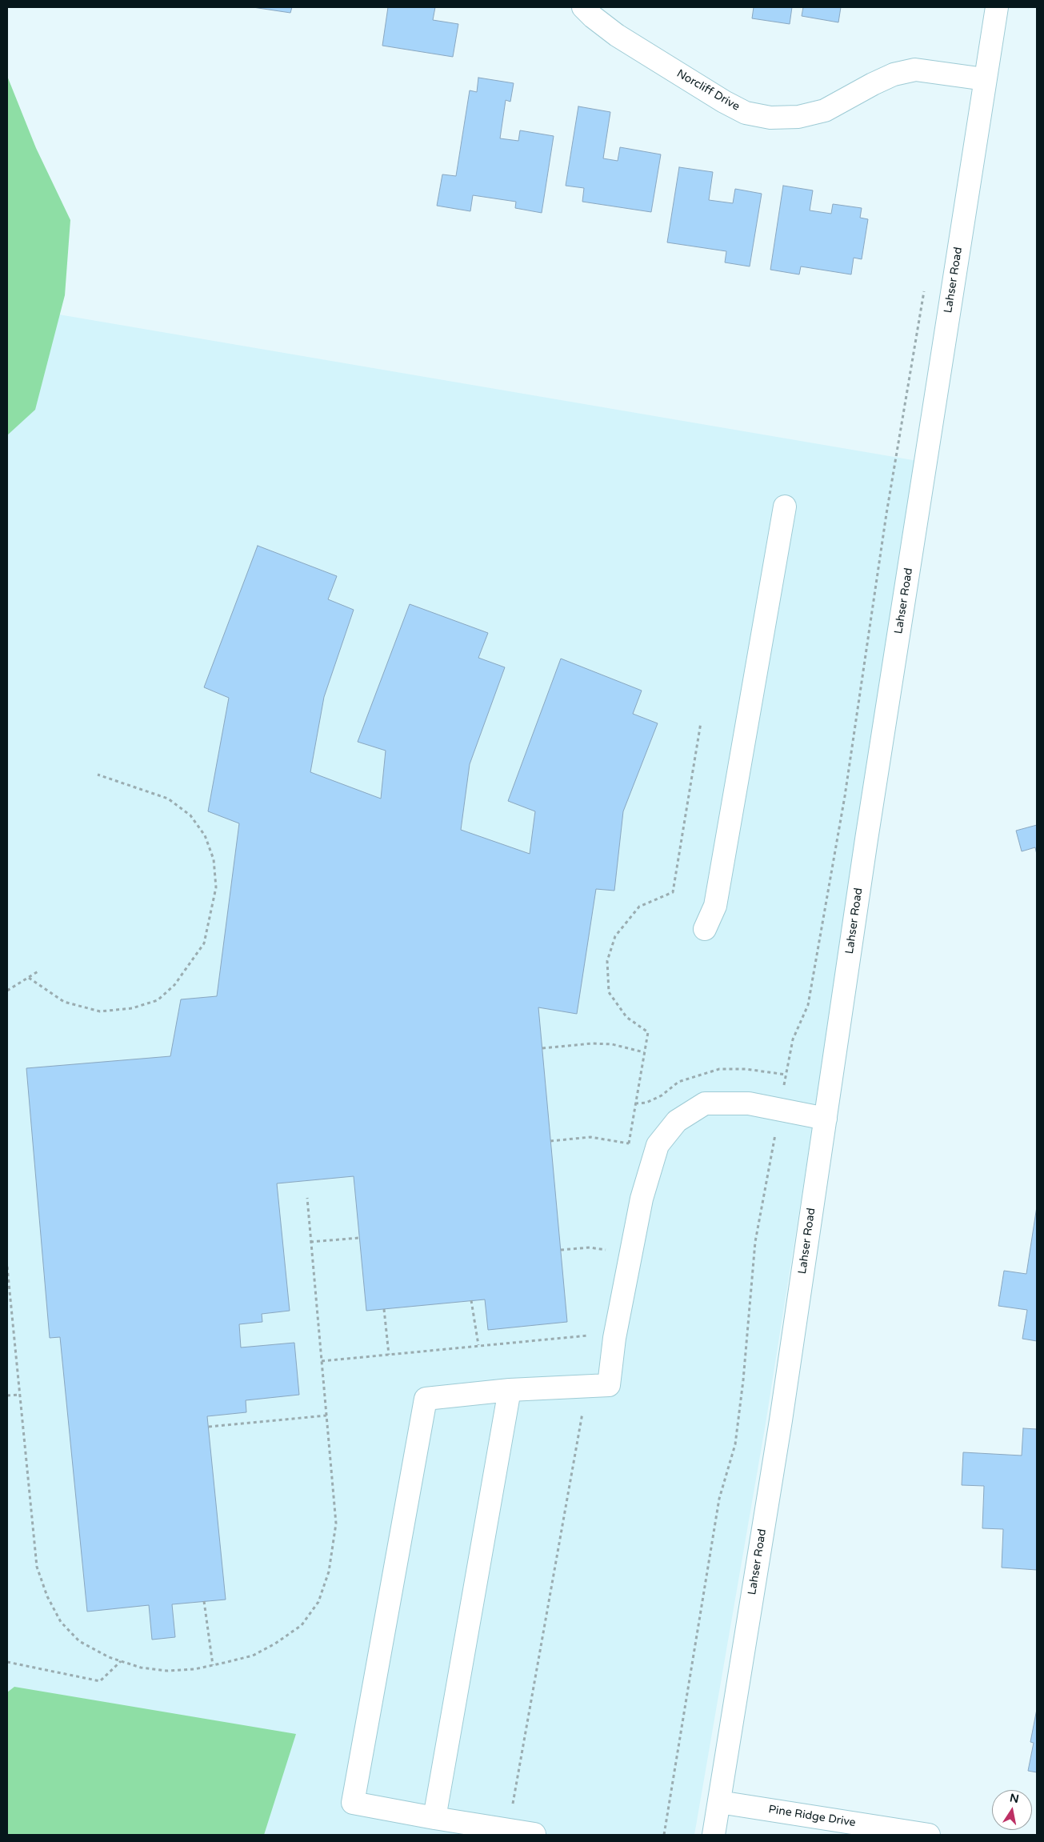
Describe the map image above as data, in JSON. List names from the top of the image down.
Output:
{
  "streets": {
    "street": ["Norcliff Drive", "Lahser Road", "Pine Ridge Drive"]
  },
  "crossings": [
    ["Norcliff Drive", "Lahser Road"],
    ["Lahser Road", "Pine Ridge Drive"]
  ],
  "north": "top"
}
